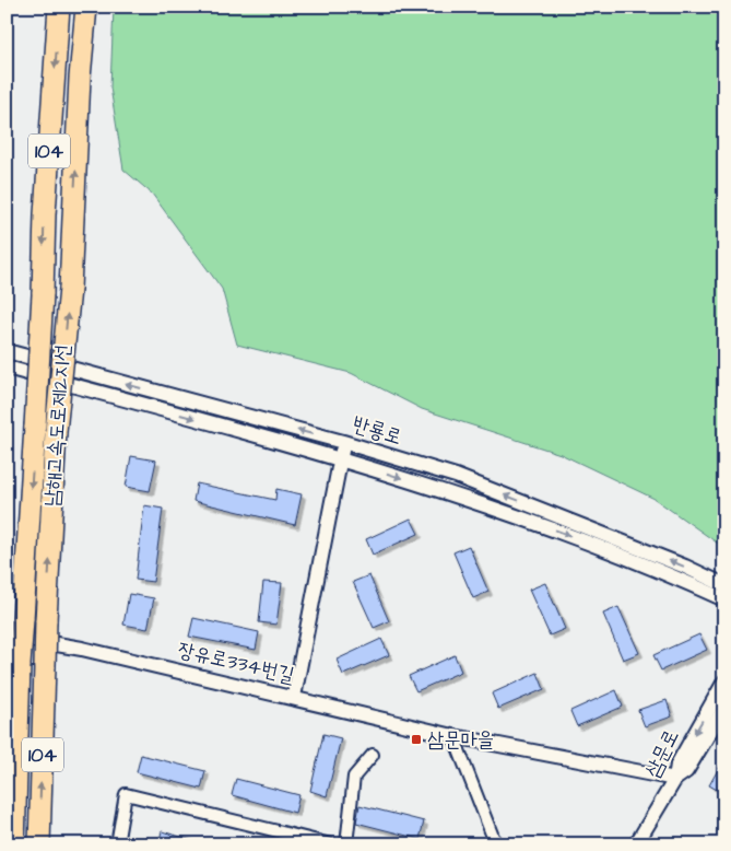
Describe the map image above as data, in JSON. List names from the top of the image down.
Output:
{
  "streets": {
    "highway": ["104", "남해고속도로제2지선"],
    "street": ["반룡로", "장유로334번길", "삼문로"]
  },
  "crossings": [
    ["장유로334번길", "삼문로"]
  ],
  "places": {
    "transit": ["삼문마을"]
  }
}
